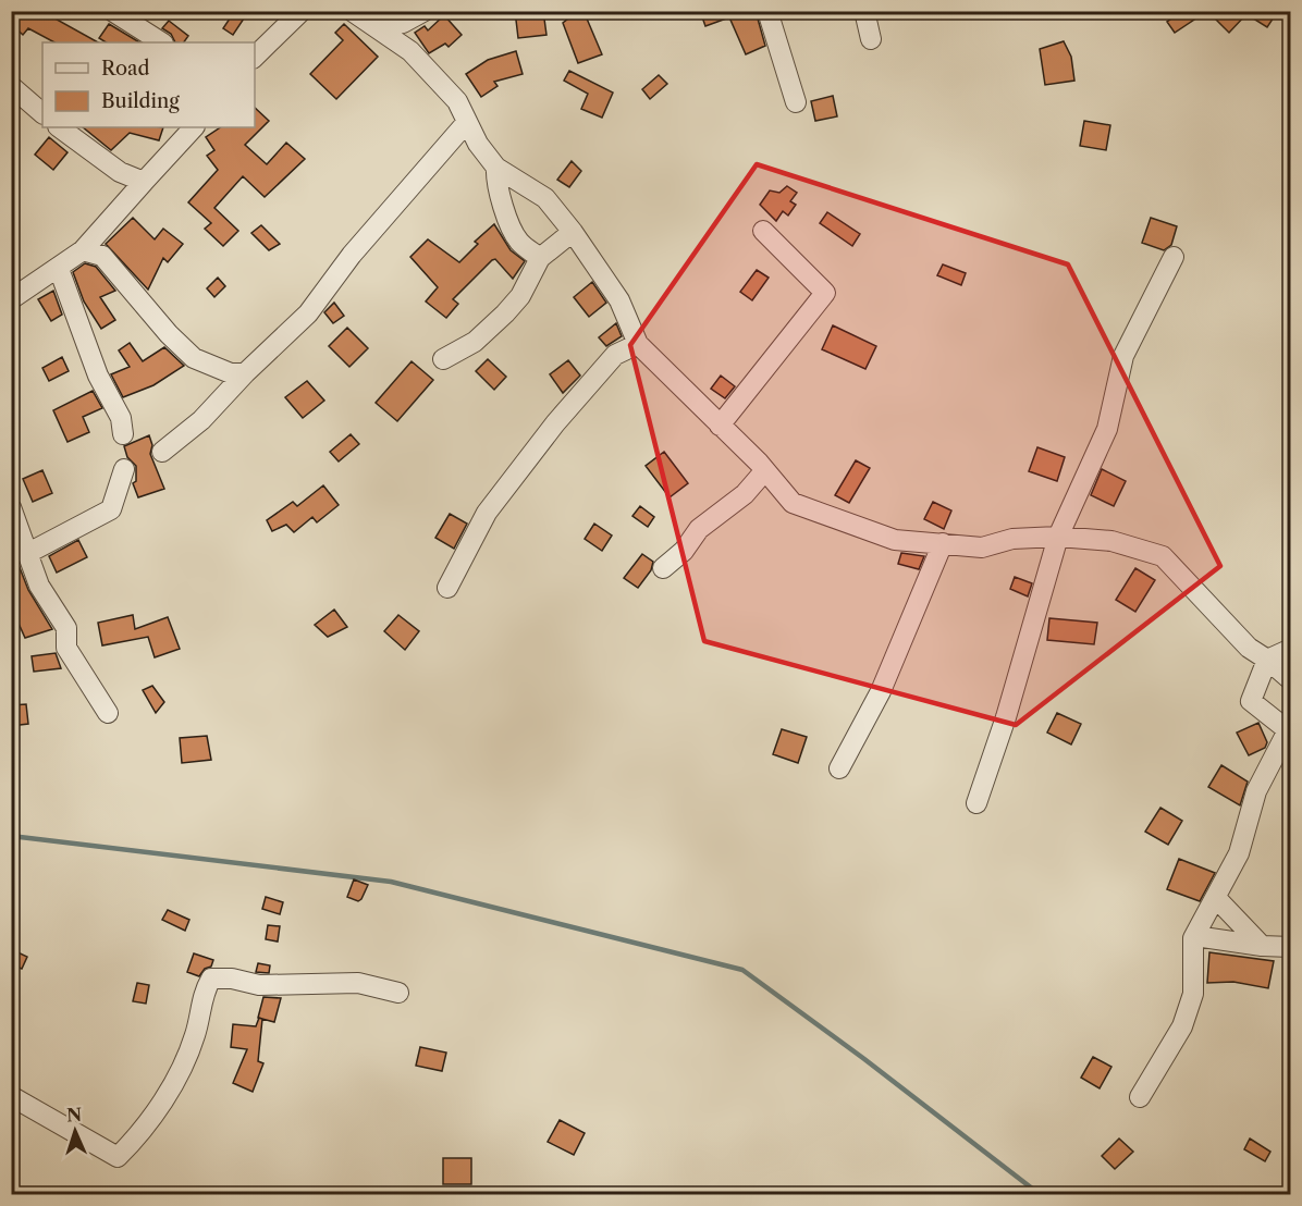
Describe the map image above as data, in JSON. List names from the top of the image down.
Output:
{
  "legend": ["Road", "Building"],
  "north": "top"
}
